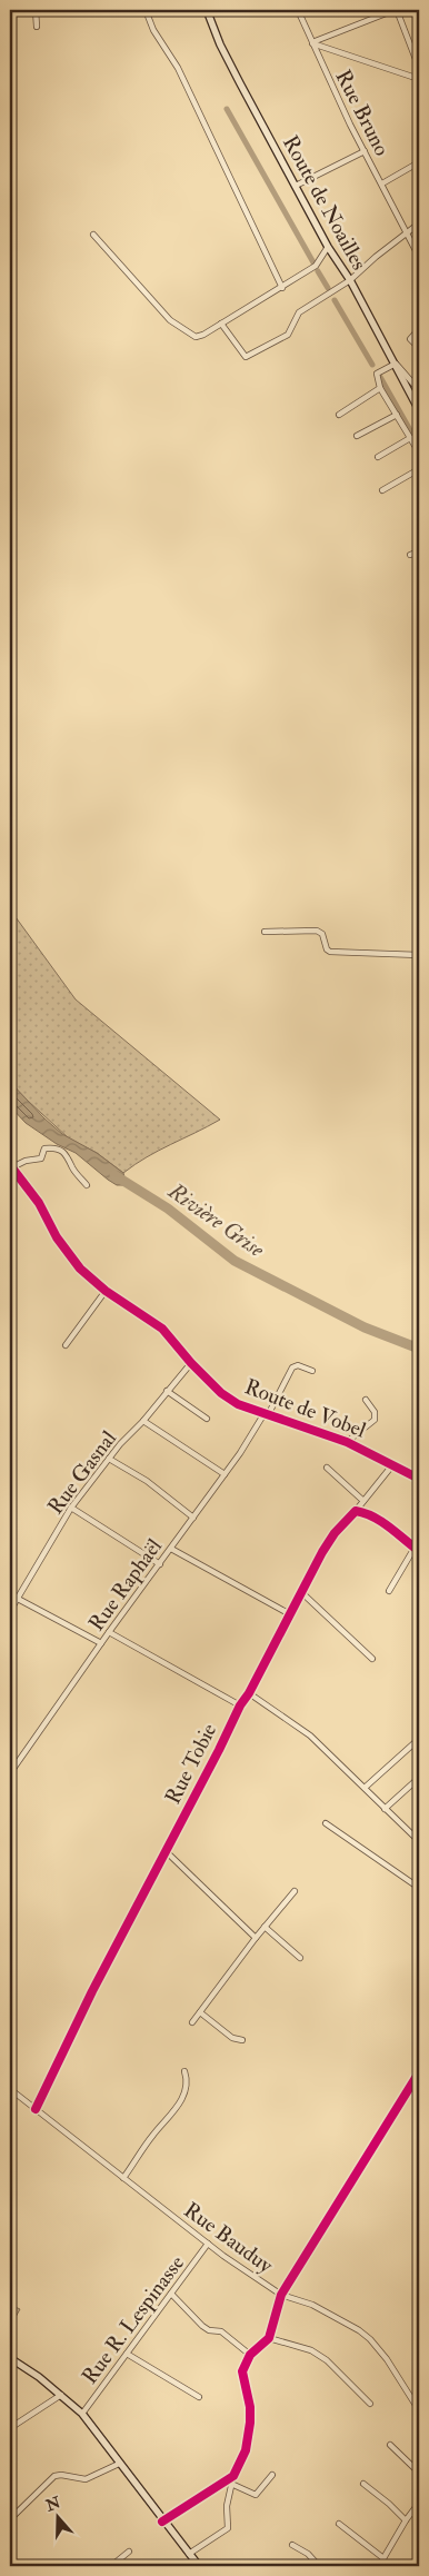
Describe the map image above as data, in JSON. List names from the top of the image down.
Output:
{
  "streets": {
    "street": [
      "Rue Bruno",
      "Route de Noailles",
      "Route de Vobel",
      "Rue Gasnal",
      "Rue Raphaël",
      "Rue Tobie",
      "Rue Bauduy",
      "Rue R. Lespinasse"
    ]
  },
  "crossings": [
    ["Route de Vobel", "Rue Gasnal"],
    ["Route de Vobel", "Rue Raphaël"],
    ["Route de Vobel", "Rue Tobie"],
    ["Rue Tobie", "Rue Bauduy"],
    ["Rue Bauduy", "Rue R. Lespinasse"]
  ],
  "water": ["Rivière Grise"],
  "north": "top"
}
